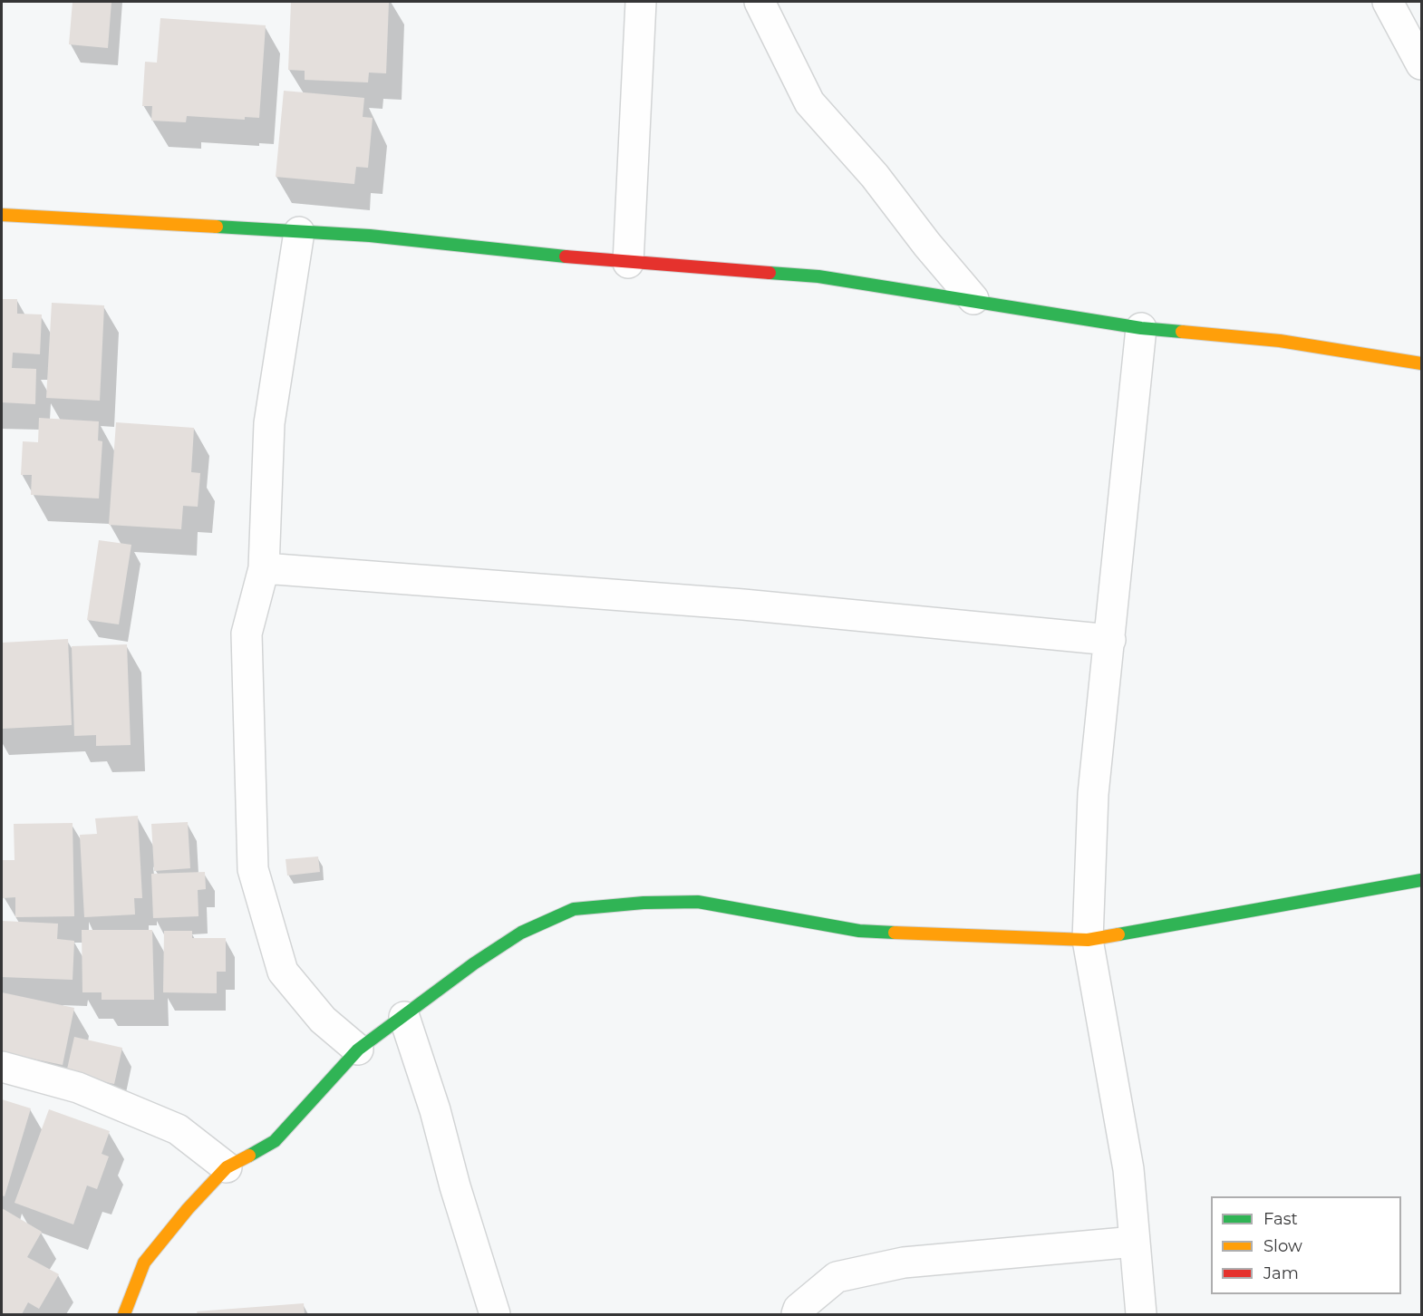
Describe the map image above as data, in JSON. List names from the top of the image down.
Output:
{
  "legend": ["Fast", "Slow", "Jam"]
}
